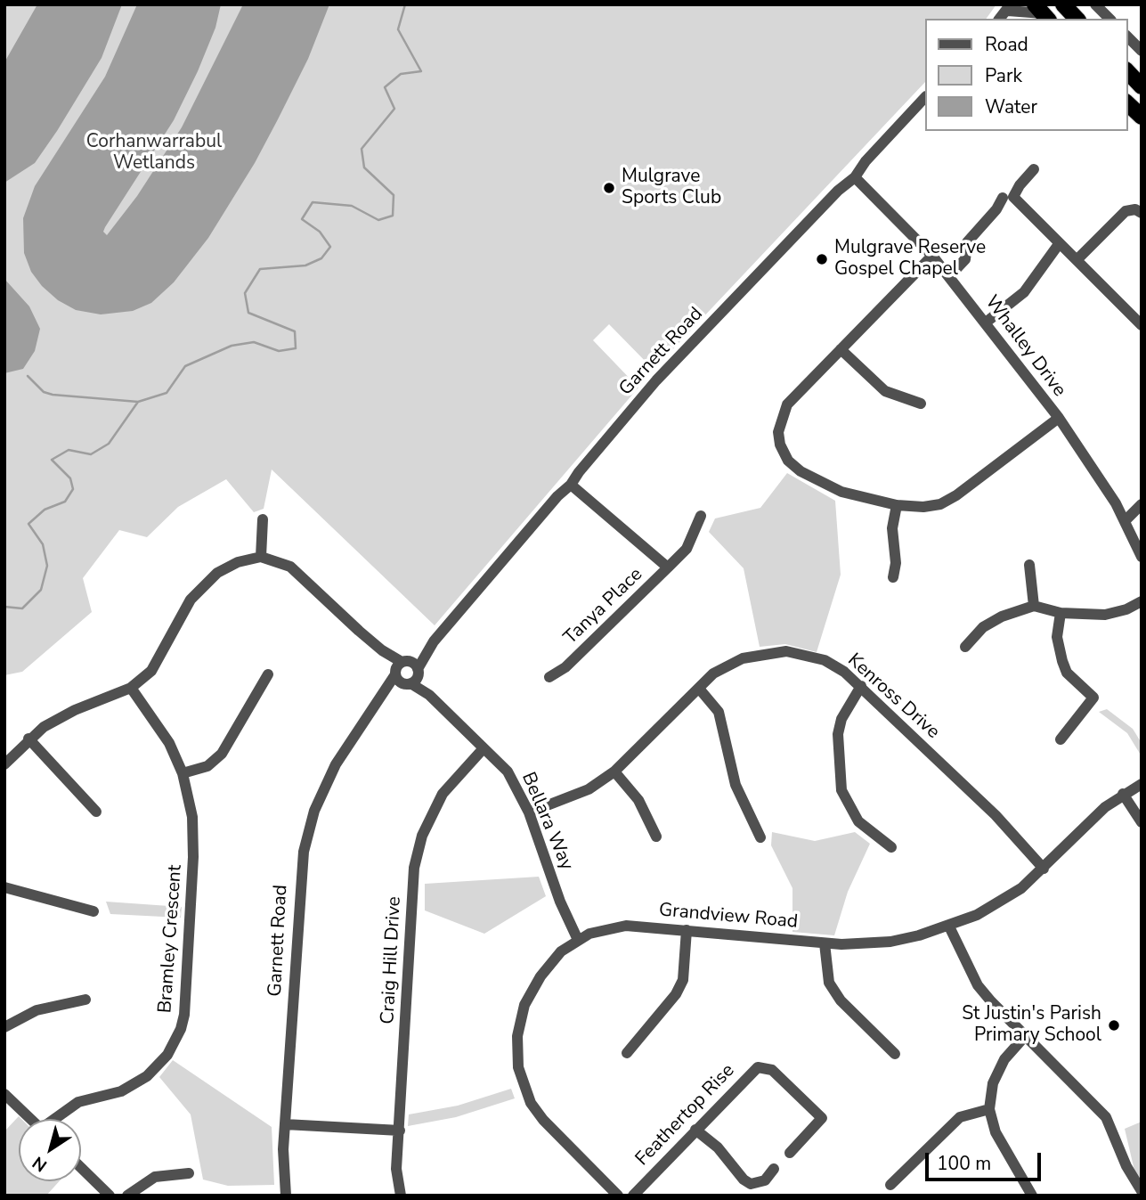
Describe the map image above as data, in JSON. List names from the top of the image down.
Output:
{
  "streets": {
    "street": [
      "Whalley Drive",
      "Garnett Road",
      "Tanya Place",
      "Kenross Drive",
      "Bellara Way",
      "Grandview Road",
      "Bramley Crescent",
      "Craig Hill Drive",
      "Feathertop Rise"
    ]
  },
  "crossings": [
    ["Whalley Drive", "Garnett Road"],
    ["Garnett Road", "Tanya Place"],
    ["Garnett Road", "Bellara Way"],
    ["Kenross Drive", "Bellara Way"],
    ["Kenross Drive", "Grandview Road"],
    ["Bellara Way", "Grandview Road"],
    ["Bellara Way", "Craig Hill Drive"]
  ],
  "parks": ["Corhanwarrabul Wetlands"],
  "places": ["Mulgrave Sports Club", "Mulgrave Reserve Gospel Chapel", "St Justin's Parish Primary School"],
  "legend": ["Road", "Park", "Water"],
  "scale_bar": "100 m",
  "north": "bottom left"
}
